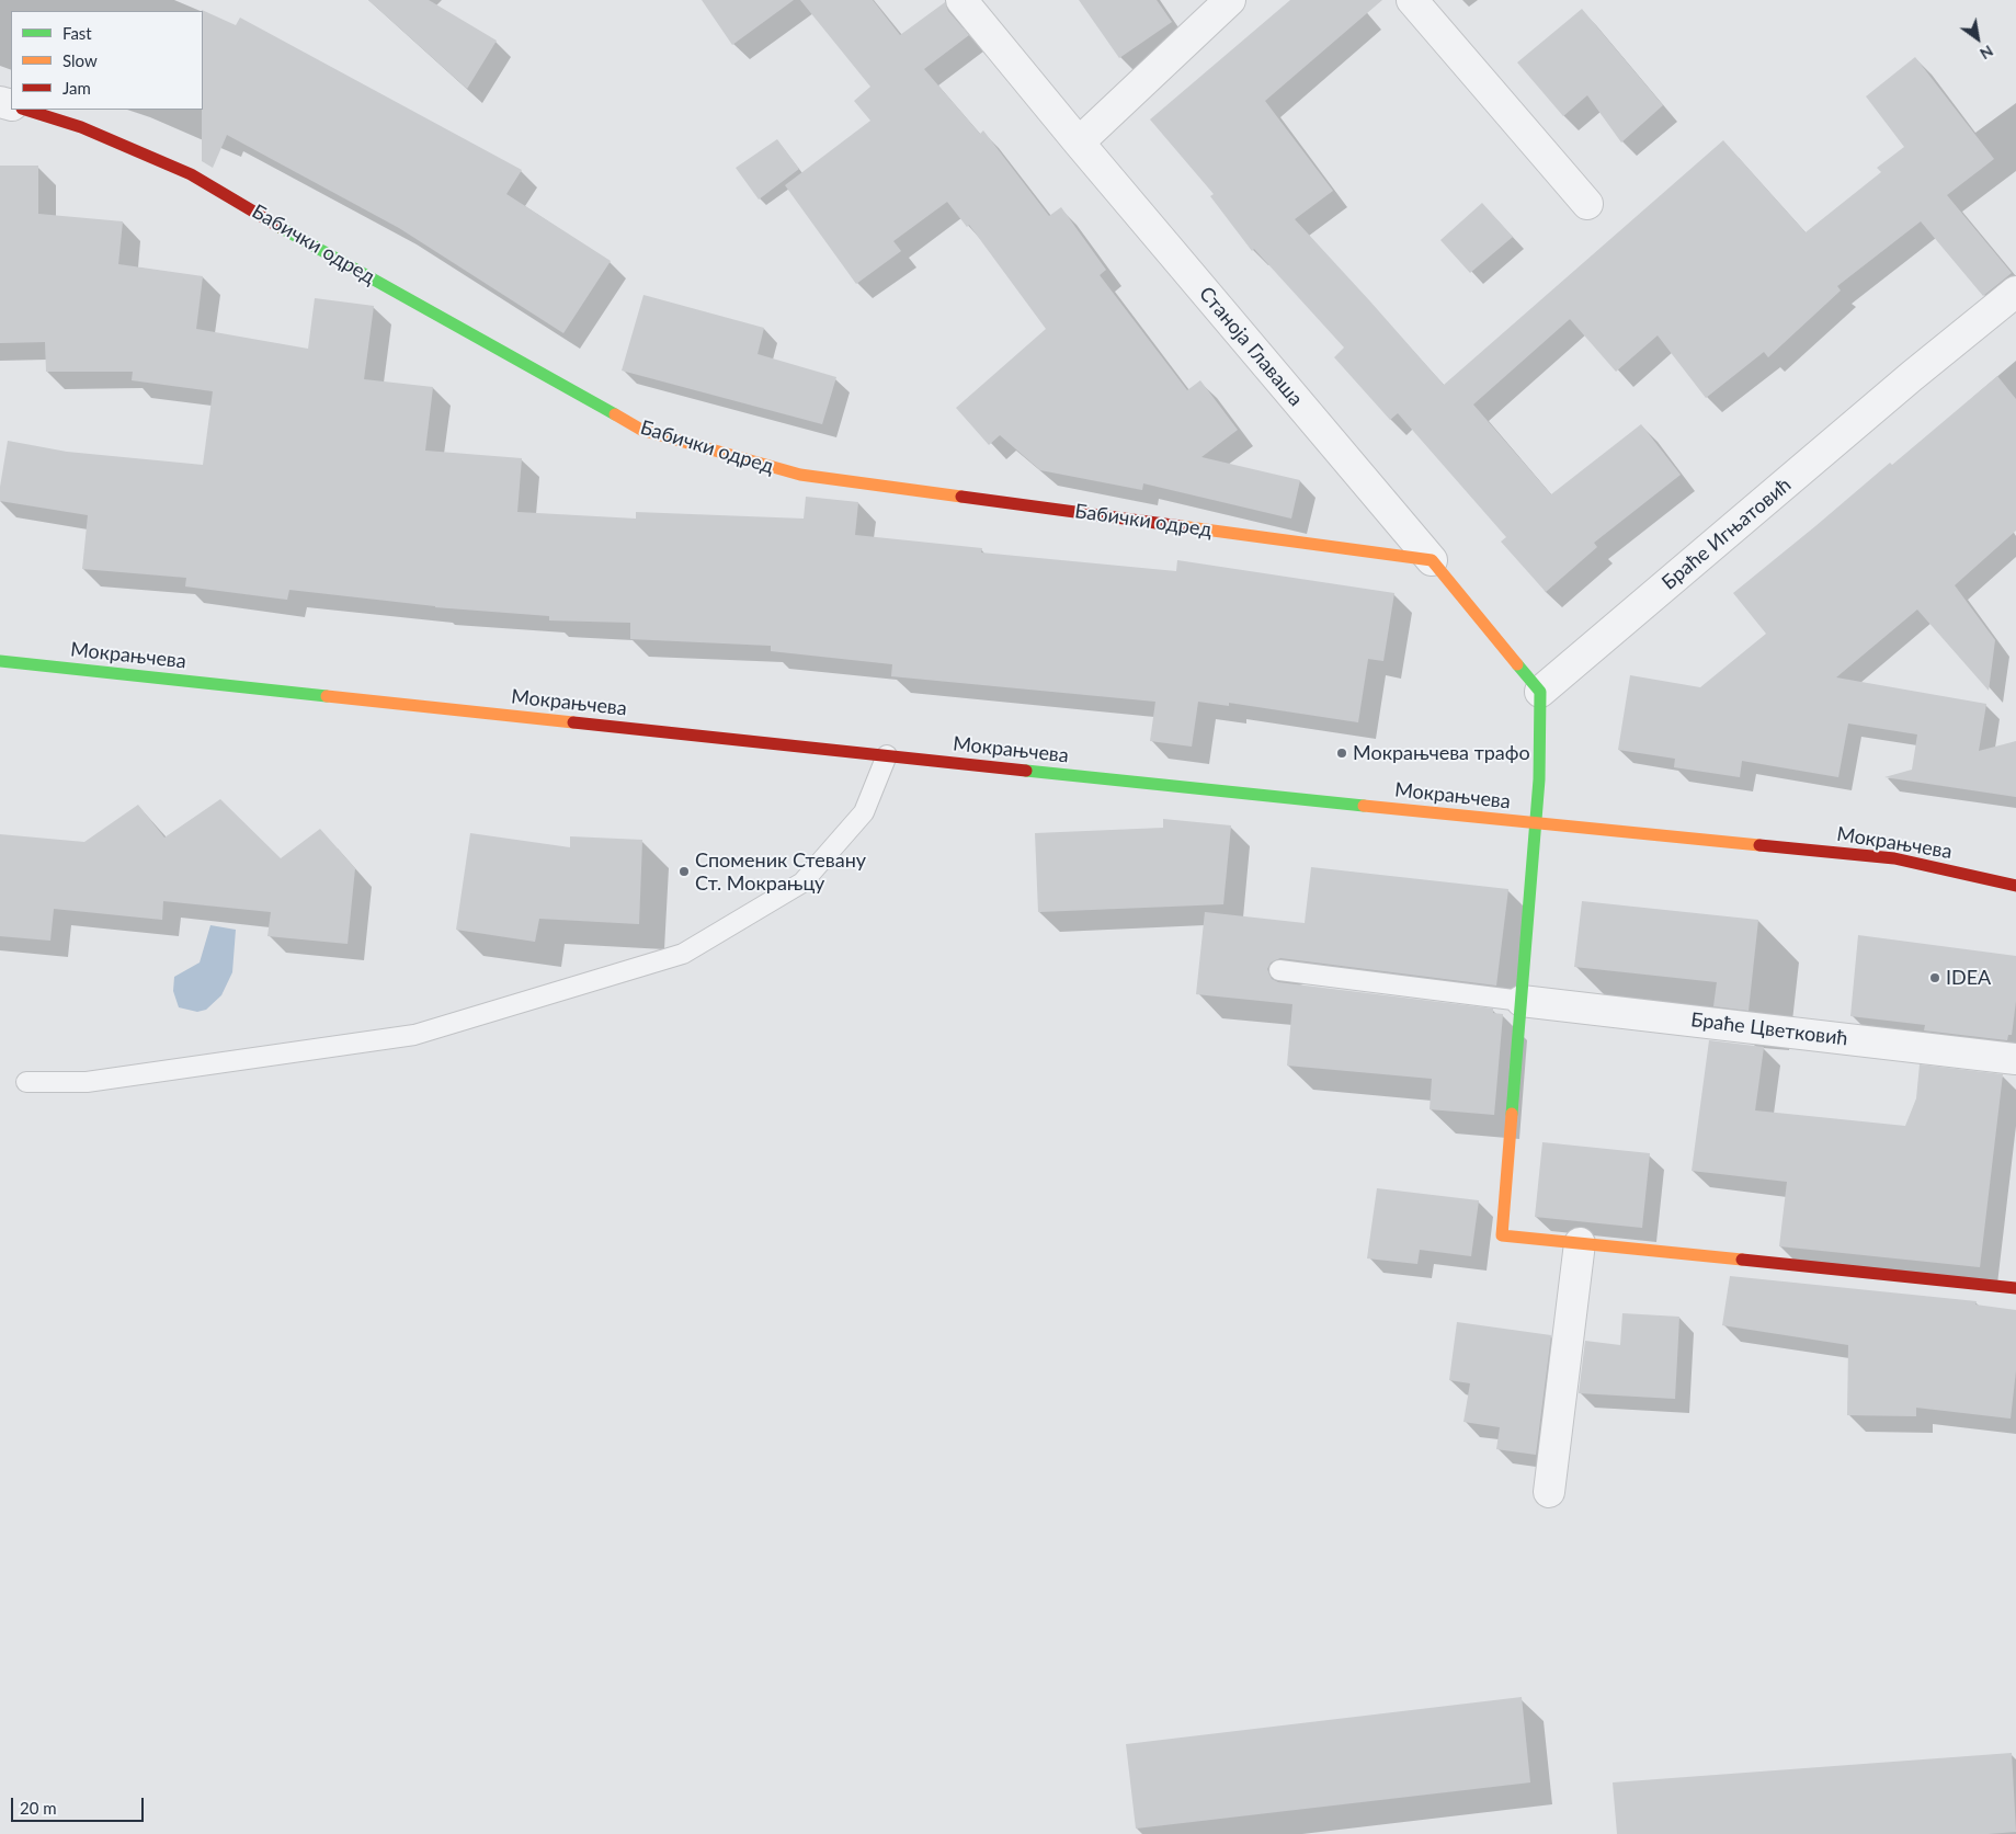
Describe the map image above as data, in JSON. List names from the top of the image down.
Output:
{
  "streets": {
    "street": [
      "Бабички одред",
      "Станоја Главаша",
      "Браће Игњатовић",
      "Мокрањчева",
      "Браће Цветковић"
    ]
  },
  "crossings": [
    ["Бабички одред", "Станоја Главаша"],
    ["Станоја Главаша", "Браће Игњатовић"]
  ],
  "places": ["Мокрањчева трафо", "Споменик Стевану Ст. Мокрањцу", "IDEA"],
  "legend": ["Fast", "Slow", "Jam"],
  "scale_bar": "20 m",
  "north": "bottom right"
}
